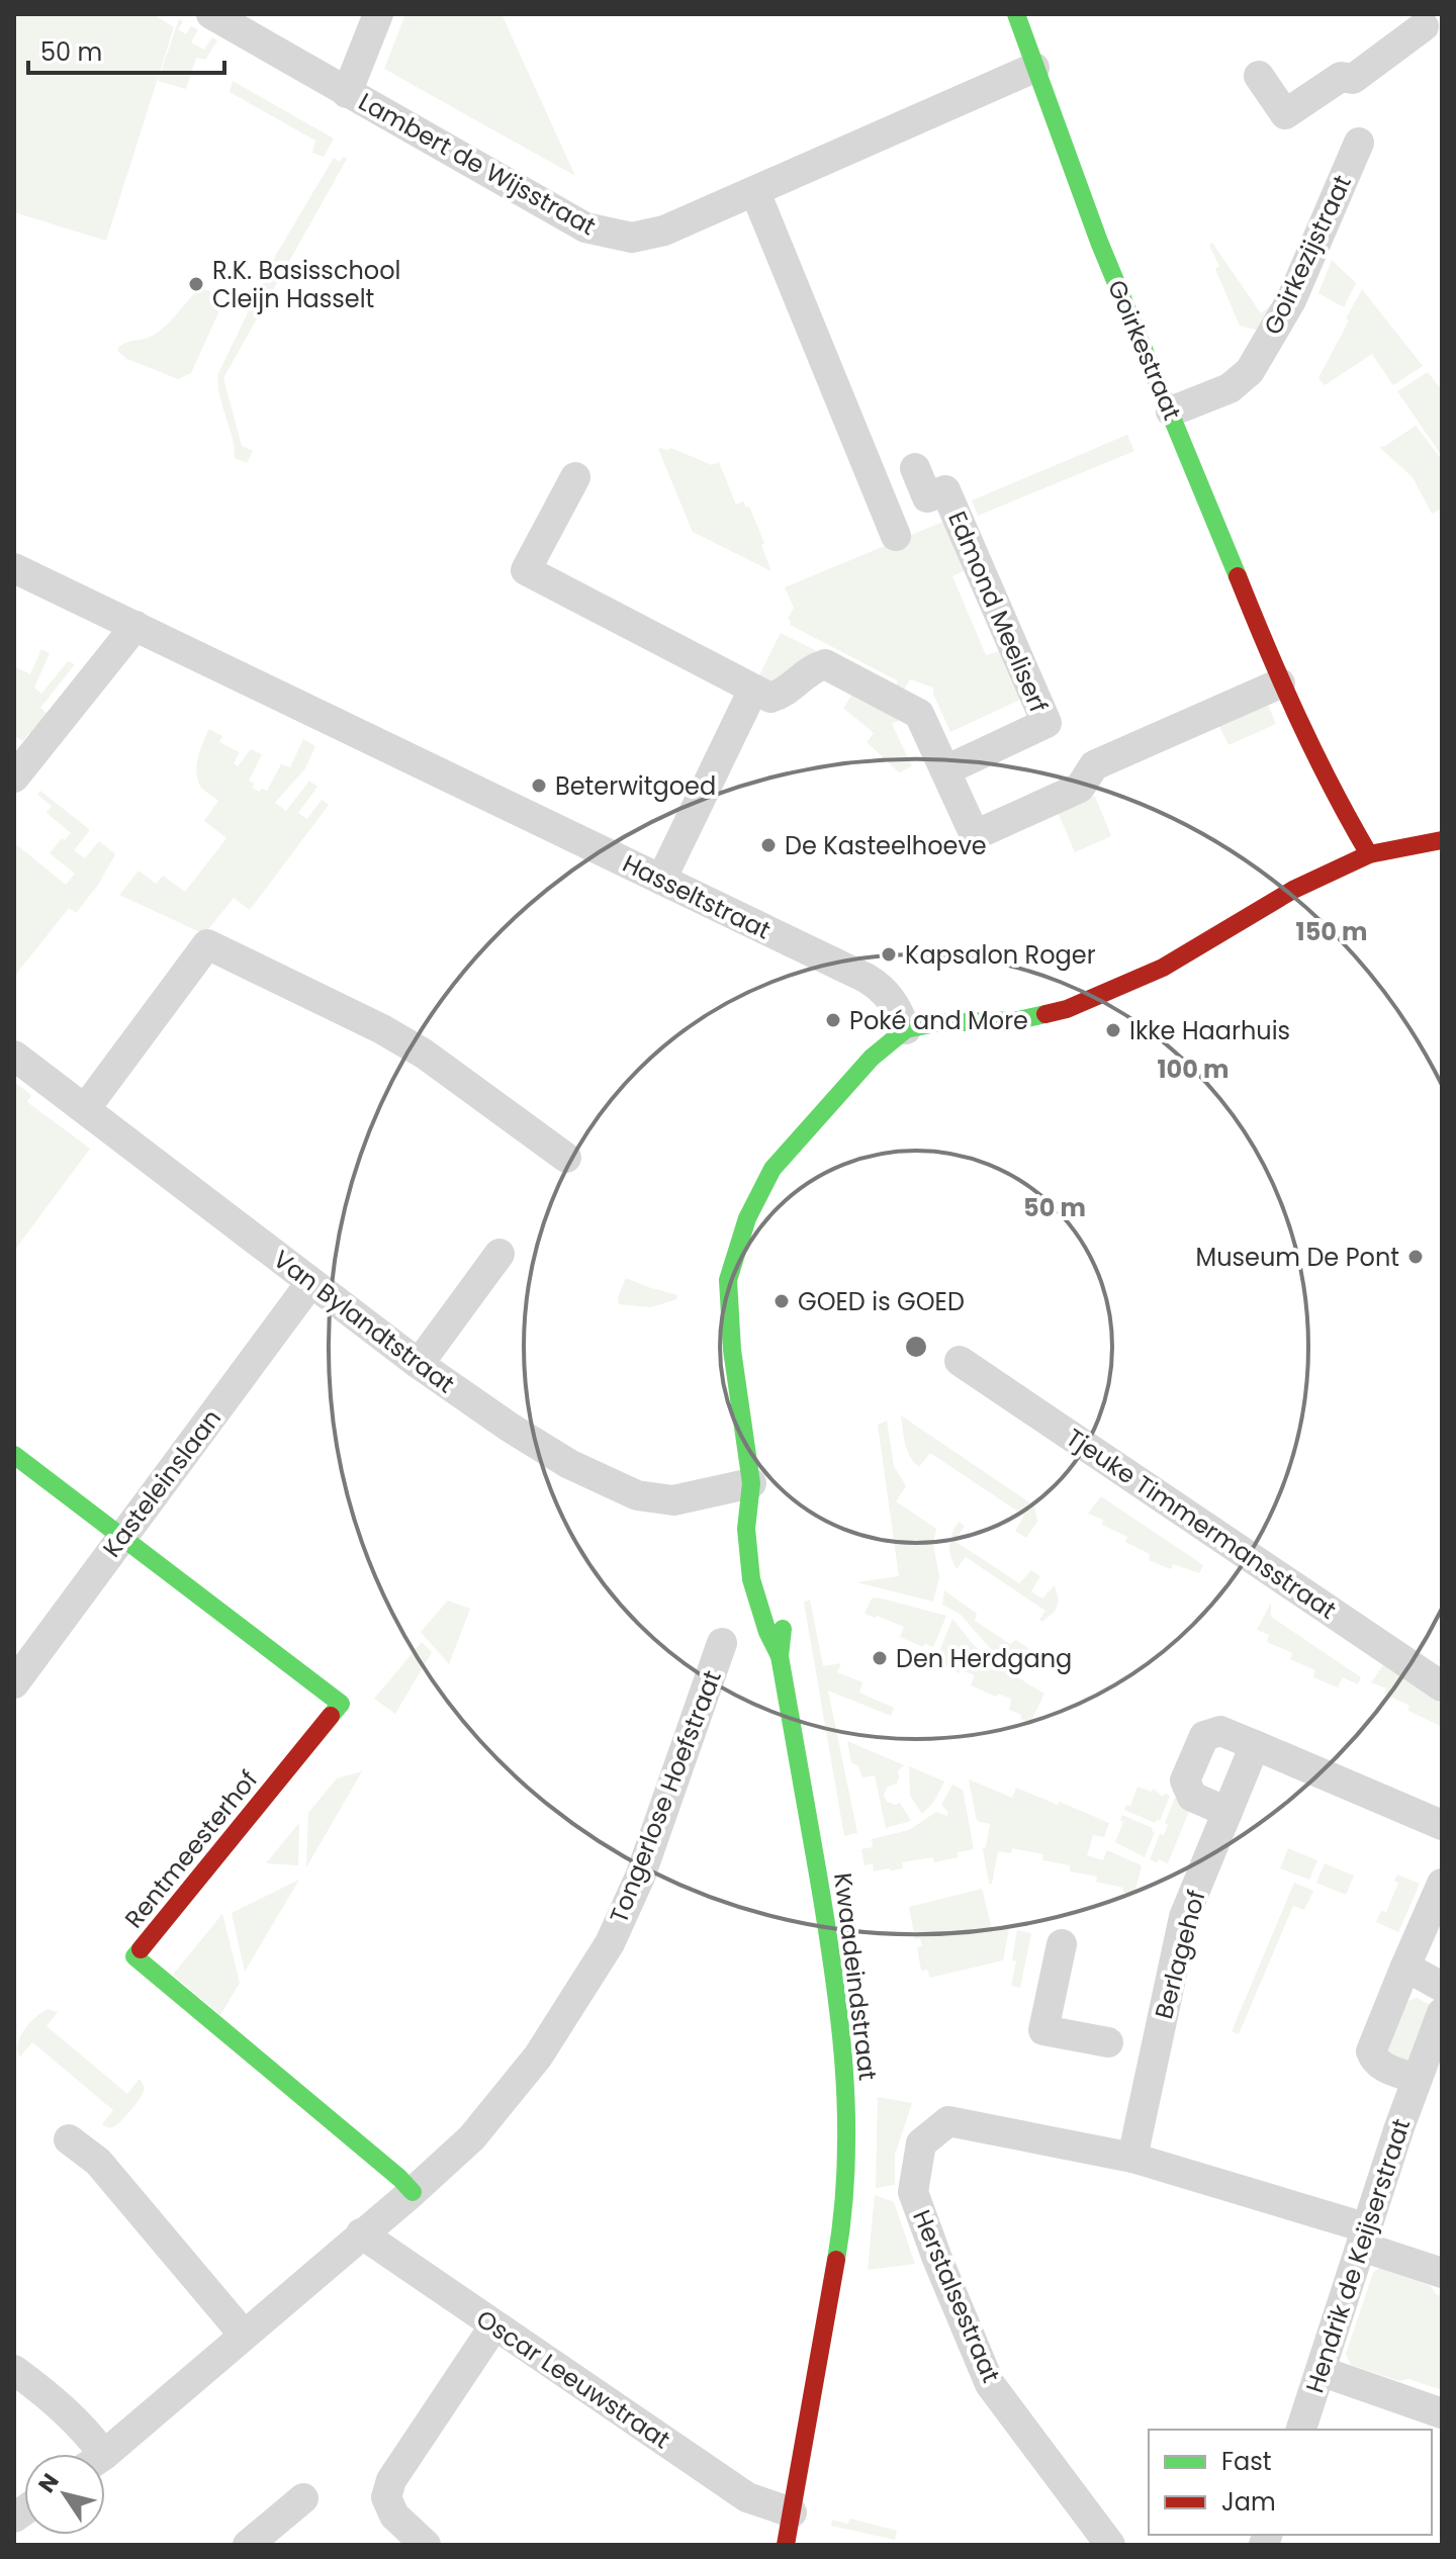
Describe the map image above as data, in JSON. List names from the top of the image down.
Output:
{
  "streets": {
    "street": [
      "Lambert de Wijsstraat",
      "Goirkezijstraat",
      "Goirkestraat",
      "Edmond Meeliserf",
      "Hasseltstraat",
      "Van Bylandtstraat",
      "Kasteleinslaan",
      "Tjeuke Timmermansstraat",
      "Tongerlose Hoefstraat",
      "Rentmeesterhof",
      "Berlagehof",
      "Kwaadeindstraat",
      "Hendrik de Keijserstraat",
      "Herstalsestraat",
      "Oscar Leeuwstraat"
    ]
  },
  "crossings": [
    ["Lambert de Wijsstraat", "Goirkestraat"],
    ["Goirkezijstraat", "Goirkestraat"],
    ["Hasseltstraat", "Kwaadeindstraat"],
    ["Van Bylandtstraat", "Kasteleinslaan"],
    ["Van Bylandtstraat", "Kwaadeindstraat"],
    ["Kasteleinslaan", "Rentmeesterhof"],
    ["Tongerlose Hoefstraat", "Rentmeesterhof"],
    ["Tongerlose Hoefstraat", "Oscar Leeuwstraat"],
    ["Berlagehof", "Herstalsestraat"],
    ["Kwaadeindstraat", "Oscar Leeuwstraat"]
  ],
  "places": [
    "R.K. Basisschool Cleijn Hasselt",
    "Beterwitgoed",
    "De Kasteelhoeve",
    "Kapsalon Roger",
    "Poké and More",
    "Ikke Haarhuis",
    "Museum De Pont",
    "GOED is GOED",
    "Den Herdgang"
  ],
  "legend": ["Fast", "Jam"],
  "scale_bar": "50 m",
  "north": "top left",
  "rings": ["150 m", "100 m", "50 m"]
}
